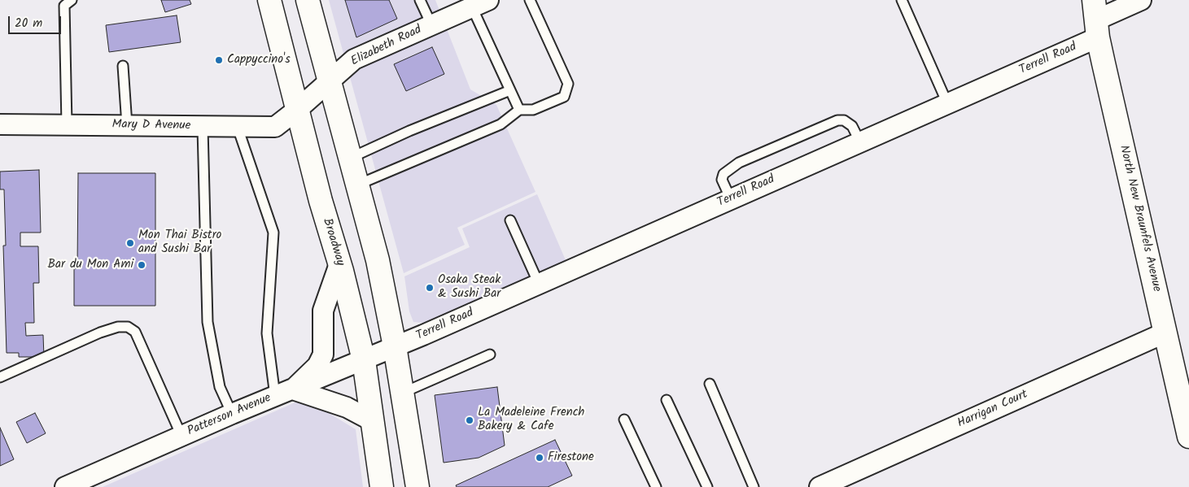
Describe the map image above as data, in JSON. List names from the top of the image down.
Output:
{
  "streets": {
    "main road": ["North New Braunfels Avenue", "Broadway"],
    "street": [
      "Elizabeth Road",
      "Terrell Road",
      "Mary D Avenue",
      "Harrigan Court",
      "Patterson Avenue"
    ]
  },
  "crossings": [
    ["Elizabeth Road", "Mary D Avenue"],
    ["Elizabeth Road", "Broadway"],
    ["Terrell Road", "North New Braunfels Avenue"],
    ["Terrell Road", "Patterson Avenue"],
    ["Mary D Avenue", "Broadway"],
    ["North New Braunfels Avenue", "Harrigan Court"],
    ["Broadway", "Patterson Avenue"]
  ],
  "places": [
    "Cappyccino's",
    "Mon Thai Bistro and Sushi Bar",
    "Bar du Mon Ami",
    "Osaka Steak & Sushi Bar",
    "La Madeleine French Bakery & Cafe",
    "Firestone"
  ],
  "scale_bar": "20 m"
}
